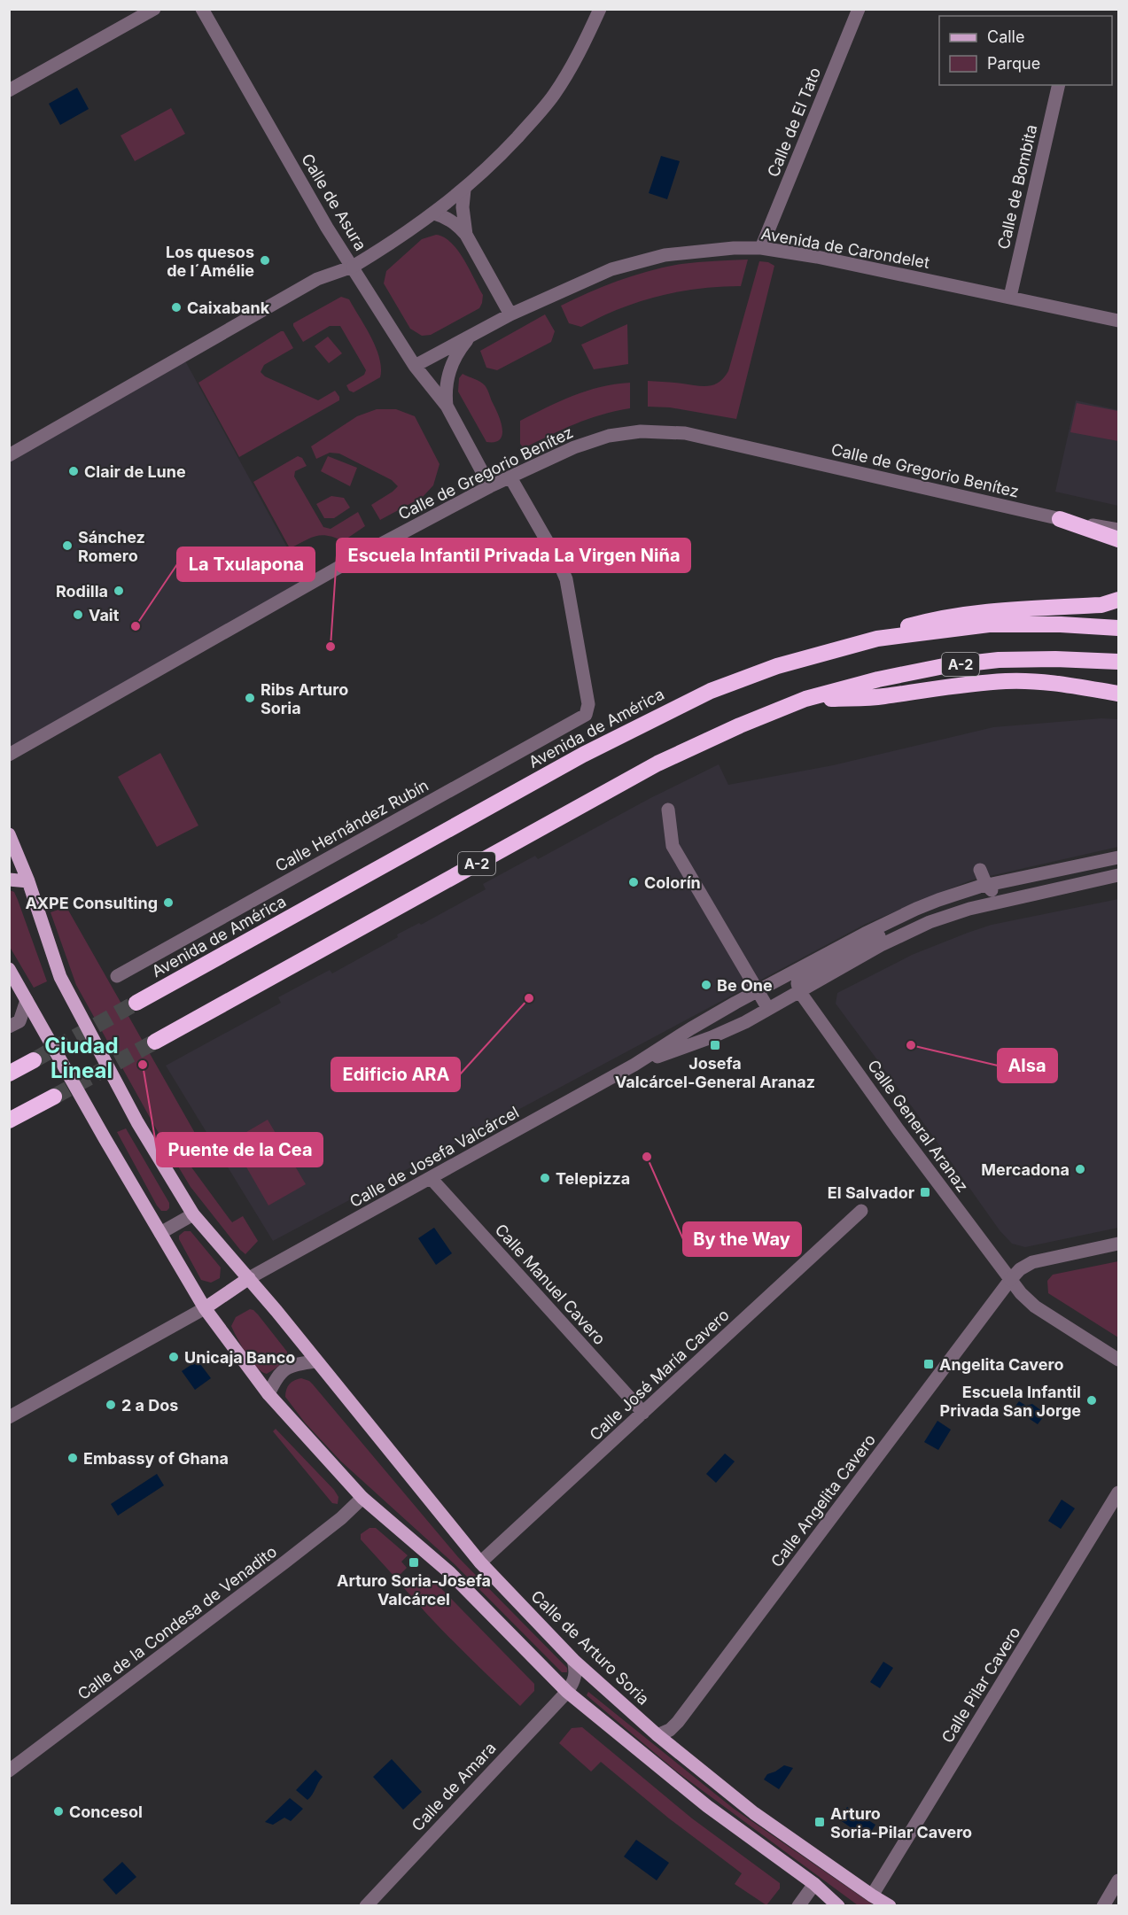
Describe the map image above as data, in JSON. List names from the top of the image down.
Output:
{
  "streets": {
    "highway": ["A-2", "Avenida de América"],
    "main road": ["Calle de Arturo Soria"],
    "street": [
      "Calle de El Tato",
      "Calle de Bombita",
      "Calle de Asura",
      "Avenida de Carondelet",
      "Calle de Gregorio Benítez",
      "Calle Hernández Rubín",
      "Calle General Aranaz",
      "Calle de Josefa Valcárcel",
      "Calle Manuel Cavero",
      "Calle José María Cavero",
      "Calle Angelita Cavero",
      "Calle de la Condesa de Venadito",
      "Calle Pilar Cavero",
      "Calle de Amara"
    ]
  },
  "crossings": [
    ["Calle de El Tato", "Avenida de Carondelet"],
    ["Calle de Bombita", "Avenida de Carondelet"],
    ["Calle de Asura", "Avenida de Carondelet"],
    ["Calle de Asura", "Calle de Gregorio Benítez"],
    ["Calle de Gregorio Benítez", "Calle Hernández Rubín"],
    ["Calle General Aranaz", "Calle de Josefa Valcárcel"],
    ["Calle General Aranaz", "Calle Angelita Cavero"],
    ["Calle de Josefa Valcárcel", "Calle Manuel Cavero"],
    ["Calle de Josefa Valcárcel", "Calle de Arturo Soria"],
    ["Calle Manuel Cavero", "Calle José María Cavero"],
    ["Calle José María Cavero", "Calle de Arturo Soria"],
    ["Calle Angelita Cavero", "Calle de Arturo Soria"],
    ["Calle de Arturo Soria", "Calle Pilar Cavero"]
  ],
  "districts": ["Ciudad Lineal"],
  "places": {
    "other": [
      "Los quesos de l´Amélie",
      "Caixabank",
      "Clair de Lune",
      "Sánchez Romero",
      "Rodilla",
      "Vait",
      "La Txulapona",
      "Escuela Infantil Privada La Virgen Niña",
      "Ribs Arturo Soria",
      "Colorín",
      "AXPE Consulting",
      "Be One",
      "Edificio ARA",
      "Alsa",
      "Puente de la Cea",
      "By the Way",
      "Mercadona",
      "Telepizza",
      "Unicaja Banco",
      "Escuela Infantil Privada San Jorge",
      "2 a Dos",
      "Embassy of Ghana",
      "Concesol"
    ],
    "transit": [
      "Josefa Valcárcel-General Aranaz",
      "El Salvador",
      "Angelita Cavero",
      "Arturo Soria-Josefa Valcárcel",
      "Arturo Soria-Pilar Cavero"
    ]
  },
  "legend": ["Calle", "Parque"]
}
